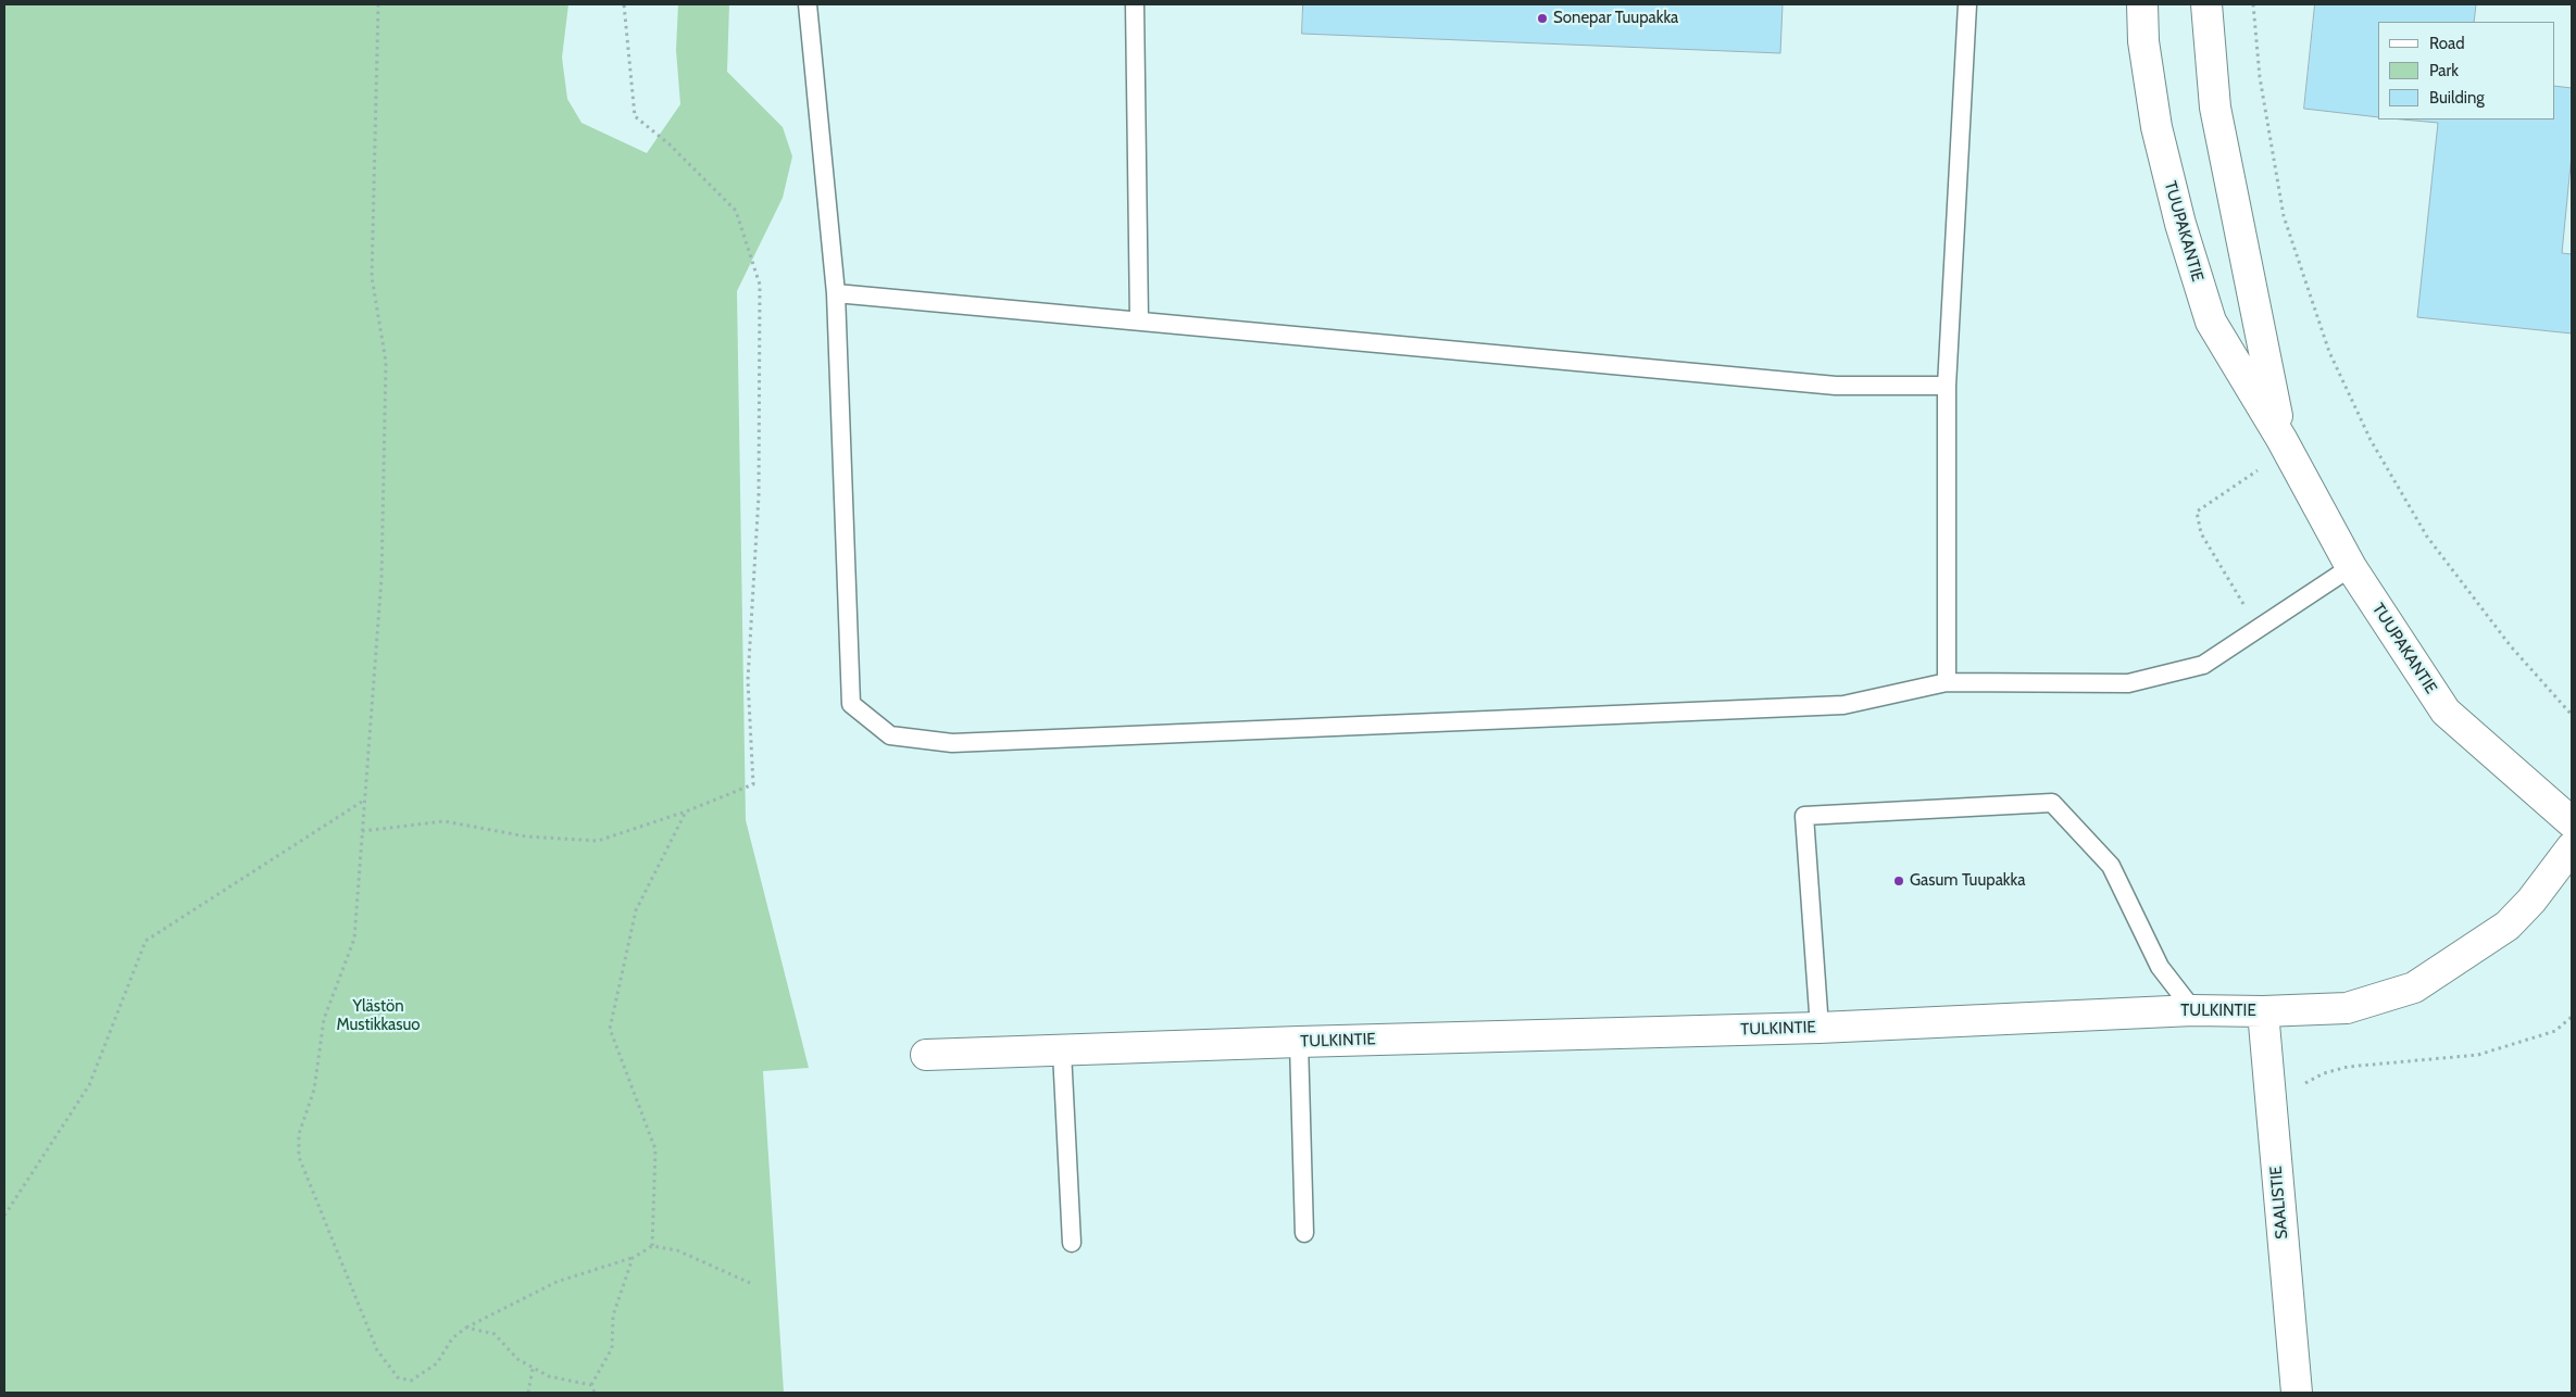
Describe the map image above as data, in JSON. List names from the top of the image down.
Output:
{
  "streets": {
    "street": ["TUUPAKANTIE", "TULKINTIE", "SAALISTIE"]
  },
  "crossings": [
    ["TULKINTIE", "SAALISTIE"]
  ],
  "parks": ["Ylästön Mustikkasuo"],
  "places": ["Sonepar Tuupakka", "Gasum Tuupakka"],
  "legend": ["Road", "Park", "Building"]
}
